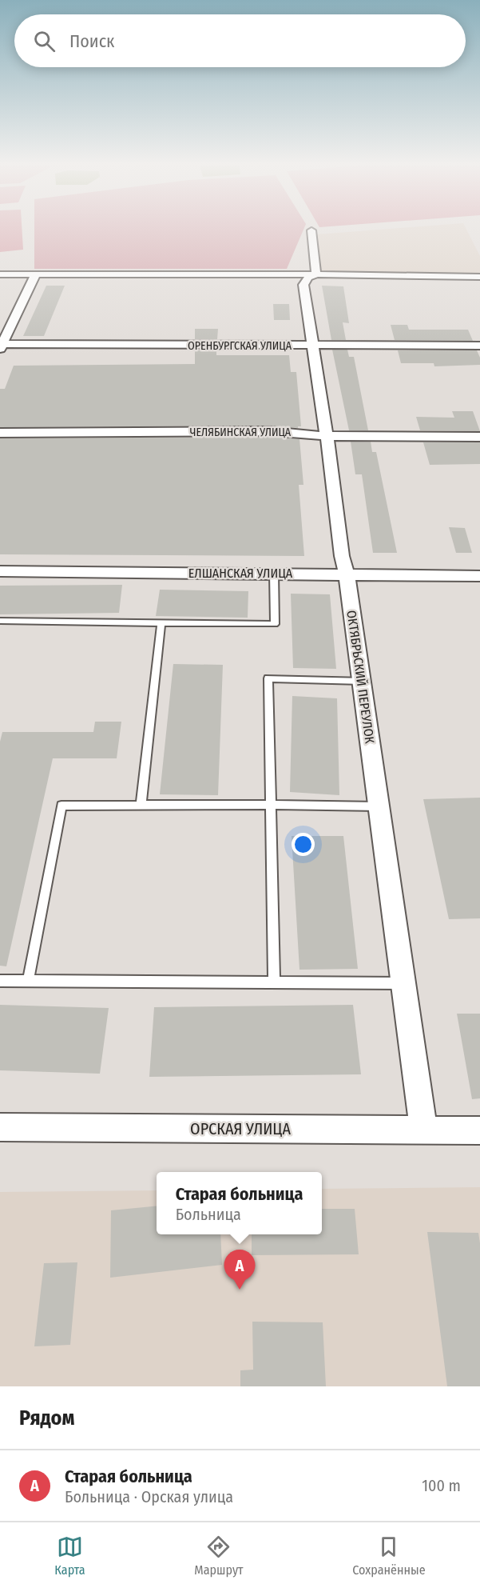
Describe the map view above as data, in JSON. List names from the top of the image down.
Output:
{
  "streets": {
    "street": [
      "ОРЕНБУРГСКАЯ УЛИЦА",
      "ЧЕЛЯБИНСКАЯ УЛИЦА",
      "ЕЛШАНСКАЯ УЛИЦА",
      "ОКТЯБРЬСКИЙ ПЕРЕУЛОК",
      "ОРСКАЯ УЛИЦА"
    ]
  },
  "crossings": [
    ["ОРЕНБУРГСКАЯ УЛИЦА", "ОКТЯБРЬСКИЙ ПЕРЕУЛОК"],
    ["ЧЕЛЯБИНСКАЯ УЛИЦА", "ОКТЯБРЬСКИЙ ПЕРЕУЛОК"],
    ["ЕЛШАНСКАЯ УЛИЦА", "ОКТЯБРЬСКИЙ ПЕРЕУЛОК"],
    ["ОКТЯБРЬСКИЙ ПЕРЕУЛОК", "ОРСКАЯ УЛИЦА"]
  ],
  "page": {
    "search": "Поиск",
    "popup": ["Старая больница", "Больница"],
    "pins": "A",
    "heading": "Рядом",
    "list": [
      {
        "mark": "A",
        "name": "Старая больница",
        "note": "Больница · Орская улица",
        "value": "100 m"
      }
    ],
    "nav": ["Карта", "Маршрут", "Сохранённые"]
  }
}
